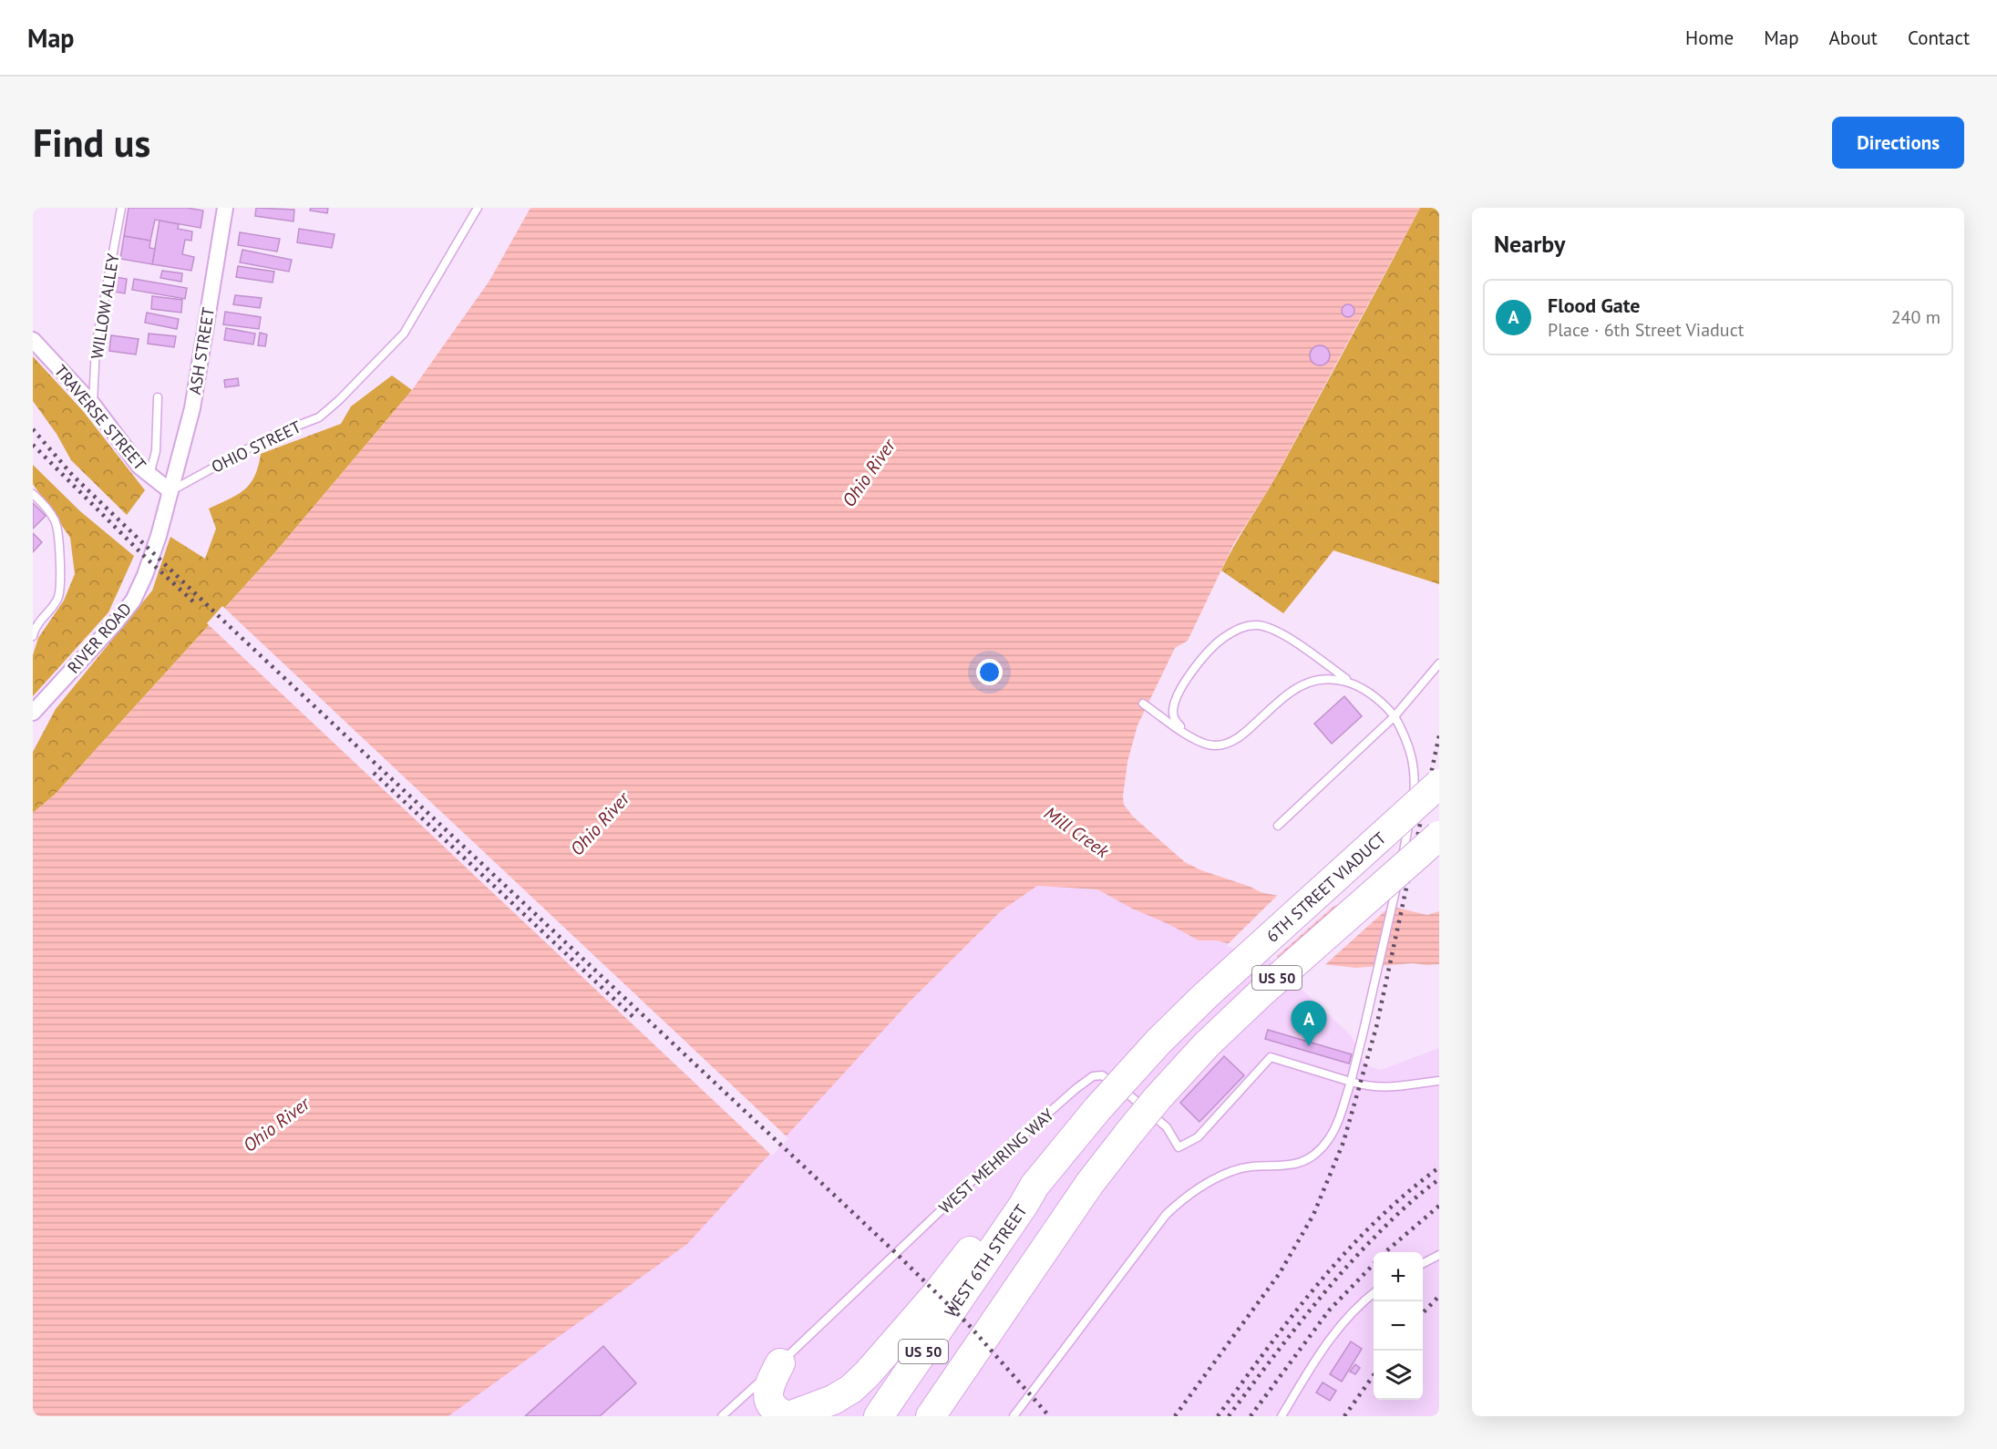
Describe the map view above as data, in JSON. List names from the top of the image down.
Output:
{
  "streets": {
    "highway": ["6TH STREET VIADUCT", "US 50", "WEST 6TH STREET"],
    "street": ["ASH STREET", "TRAVERSE STREET", "RIVER ROAD"],
    "lane": ["WILLOW ALLEY", "OHIO STREET", "WEST MEHRING WAY"]
  },
  "crossings": [
    ["WILLOW ALLEY", "TRAVERSE STREET"],
    ["ASH STREET", "TRAVERSE STREET"],
    ["ASH STREET", "OHIO STREET"],
    ["ASH STREET", "RIVER ROAD"],
    ["TRAVERSE STREET", "OHIO STREET"],
    ["TRAVERSE STREET", "RIVER ROAD"],
    ["OHIO STREET", "RIVER ROAD"],
    ["6TH STREET VIADUCT", "WEST 6TH STREET"]
  ],
  "water": ["Ohio River", "Mill Creek"],
  "page": {
    "header": "Map",
    "nav": [
      "Home",
      "Map",
      "About",
      "Contact"
    ],
    "buttons": "Directions",
    "title": "Find us",
    "heading": "Nearby",
    "list": [
      {
        "mark": "A",
        "name": "Flood Gate",
        "note": "Place · 6th Street Viaduct",
        "value": "240 m"
      }
    ],
    "pins": "A",
    "map_buttons": ["+", "−"]
  }
}
